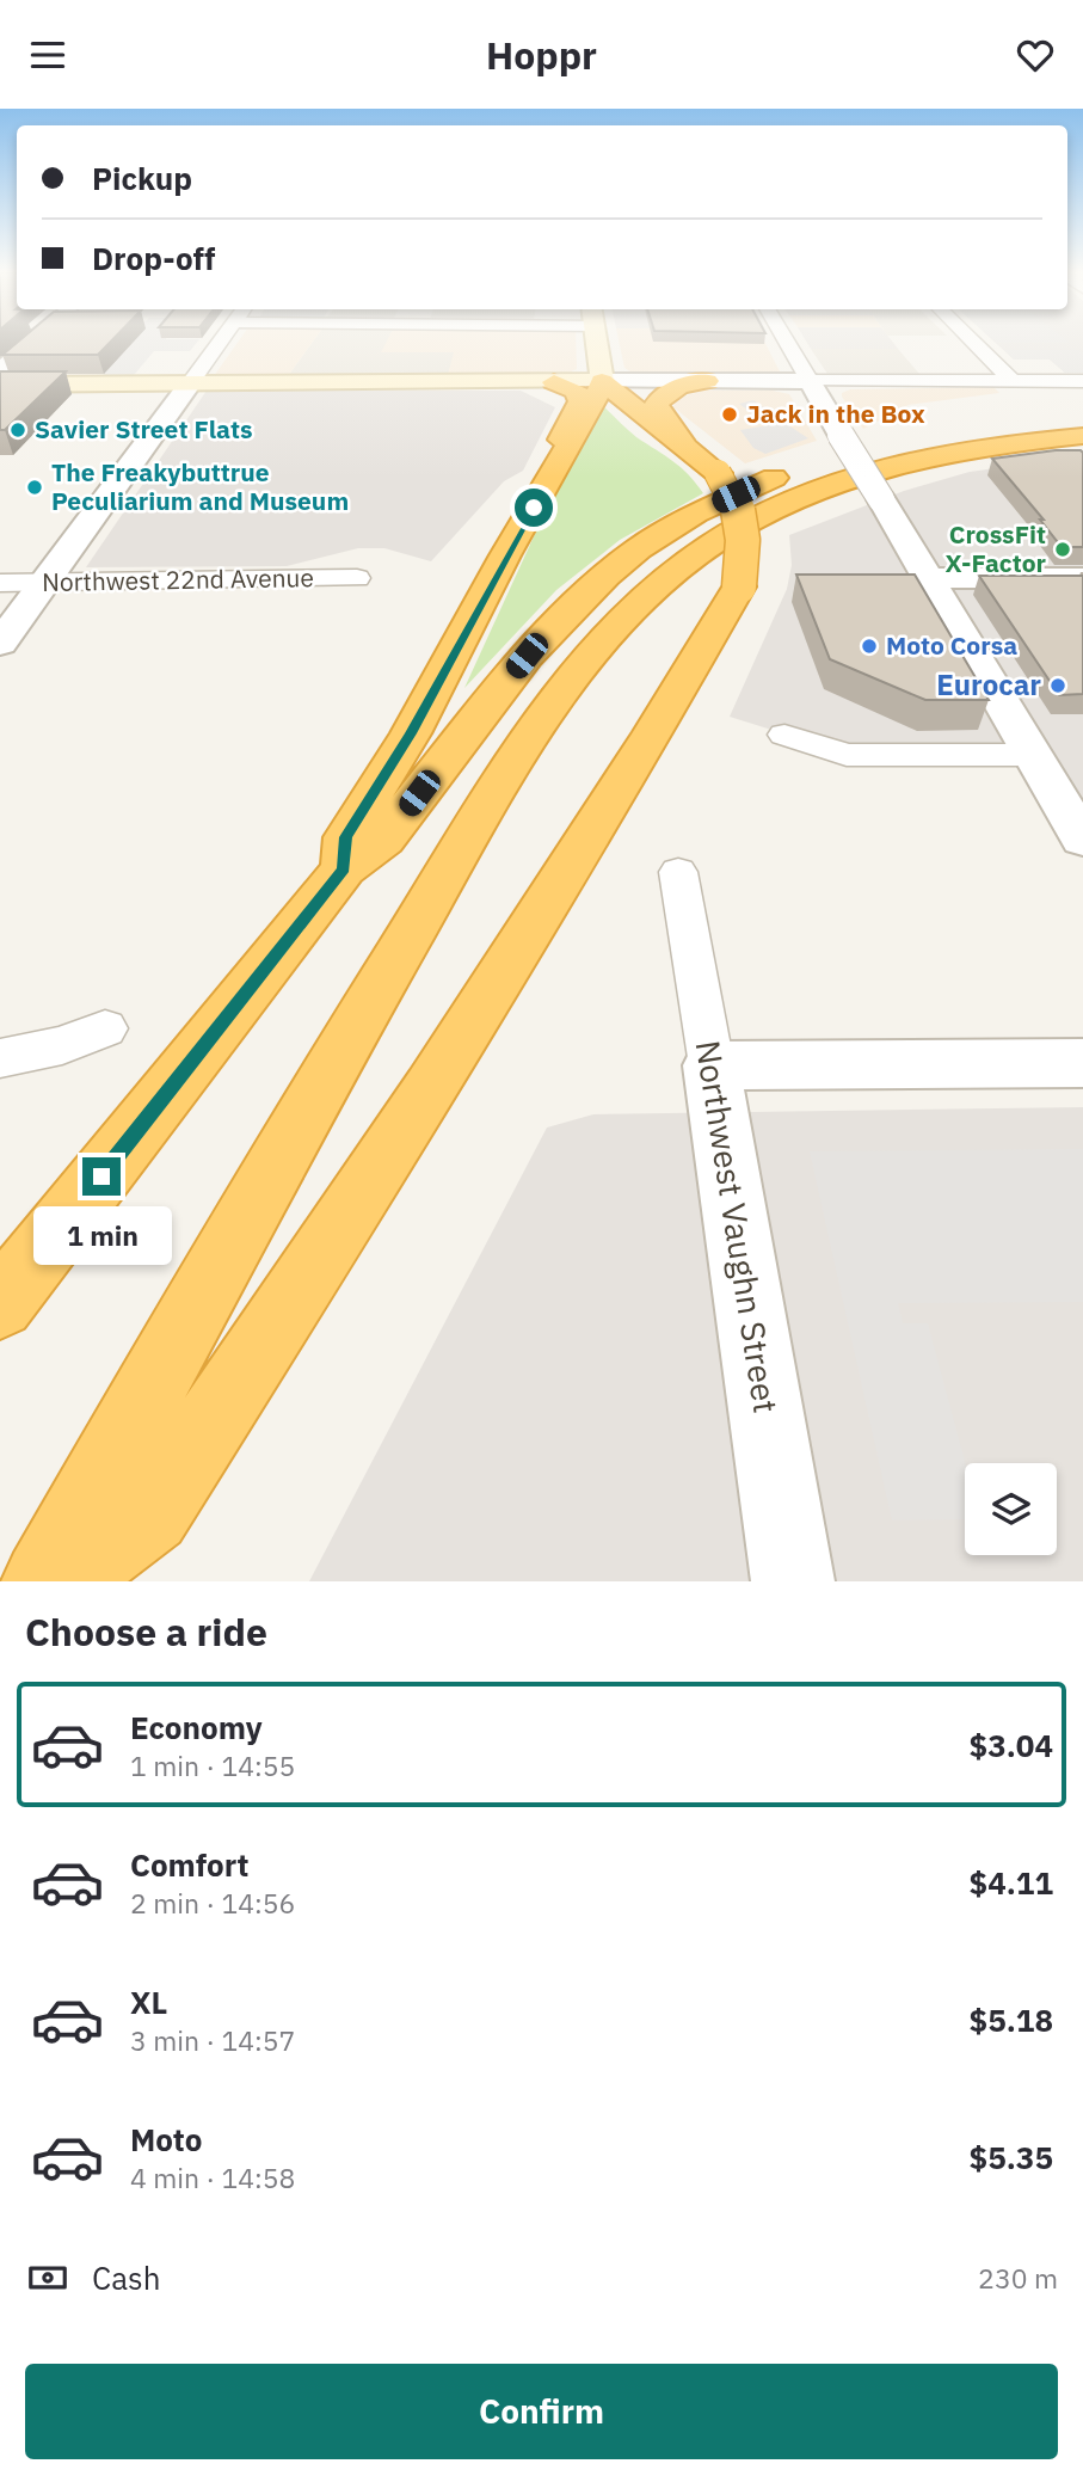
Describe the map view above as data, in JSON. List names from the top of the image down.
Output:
{
  "streets": {
    "street": ["Northwest 22nd Avenue", "Northwest Vaughn Street"]
  },
  "places": [
    "Jack in the Box",
    "Savier Street Flats",
    "The Freakybuttrue Peculiarium and Museum",
    "CrossFit X-Factor",
    "Moto Corsa",
    "Eurocar"
  ],
  "page": {
    "header": "Hoppr",
    "banner": ["Pickup", "Drop-off"],
    "bubble": "1 min",
    "heading": "Choose a ride",
    "list": [
      {
        "name": "Economy",
        "note": "1 min · 14:55",
        "value": "$3.04"
      },
      {
        "name": "Comfort",
        "note": "2 min · 14:56",
        "value": "$4.11"
      },
      {
        "name": "XL",
        "note": "3 min · 14:57",
        "value": "$5.18"
      },
      {
        "name": "Moto",
        "note": "4 min · 14:58",
        "value": "$5.35"
      }
    ],
    "pay": ["Cash", "230 m"],
    "buttons": "Confirm"
  }
}
